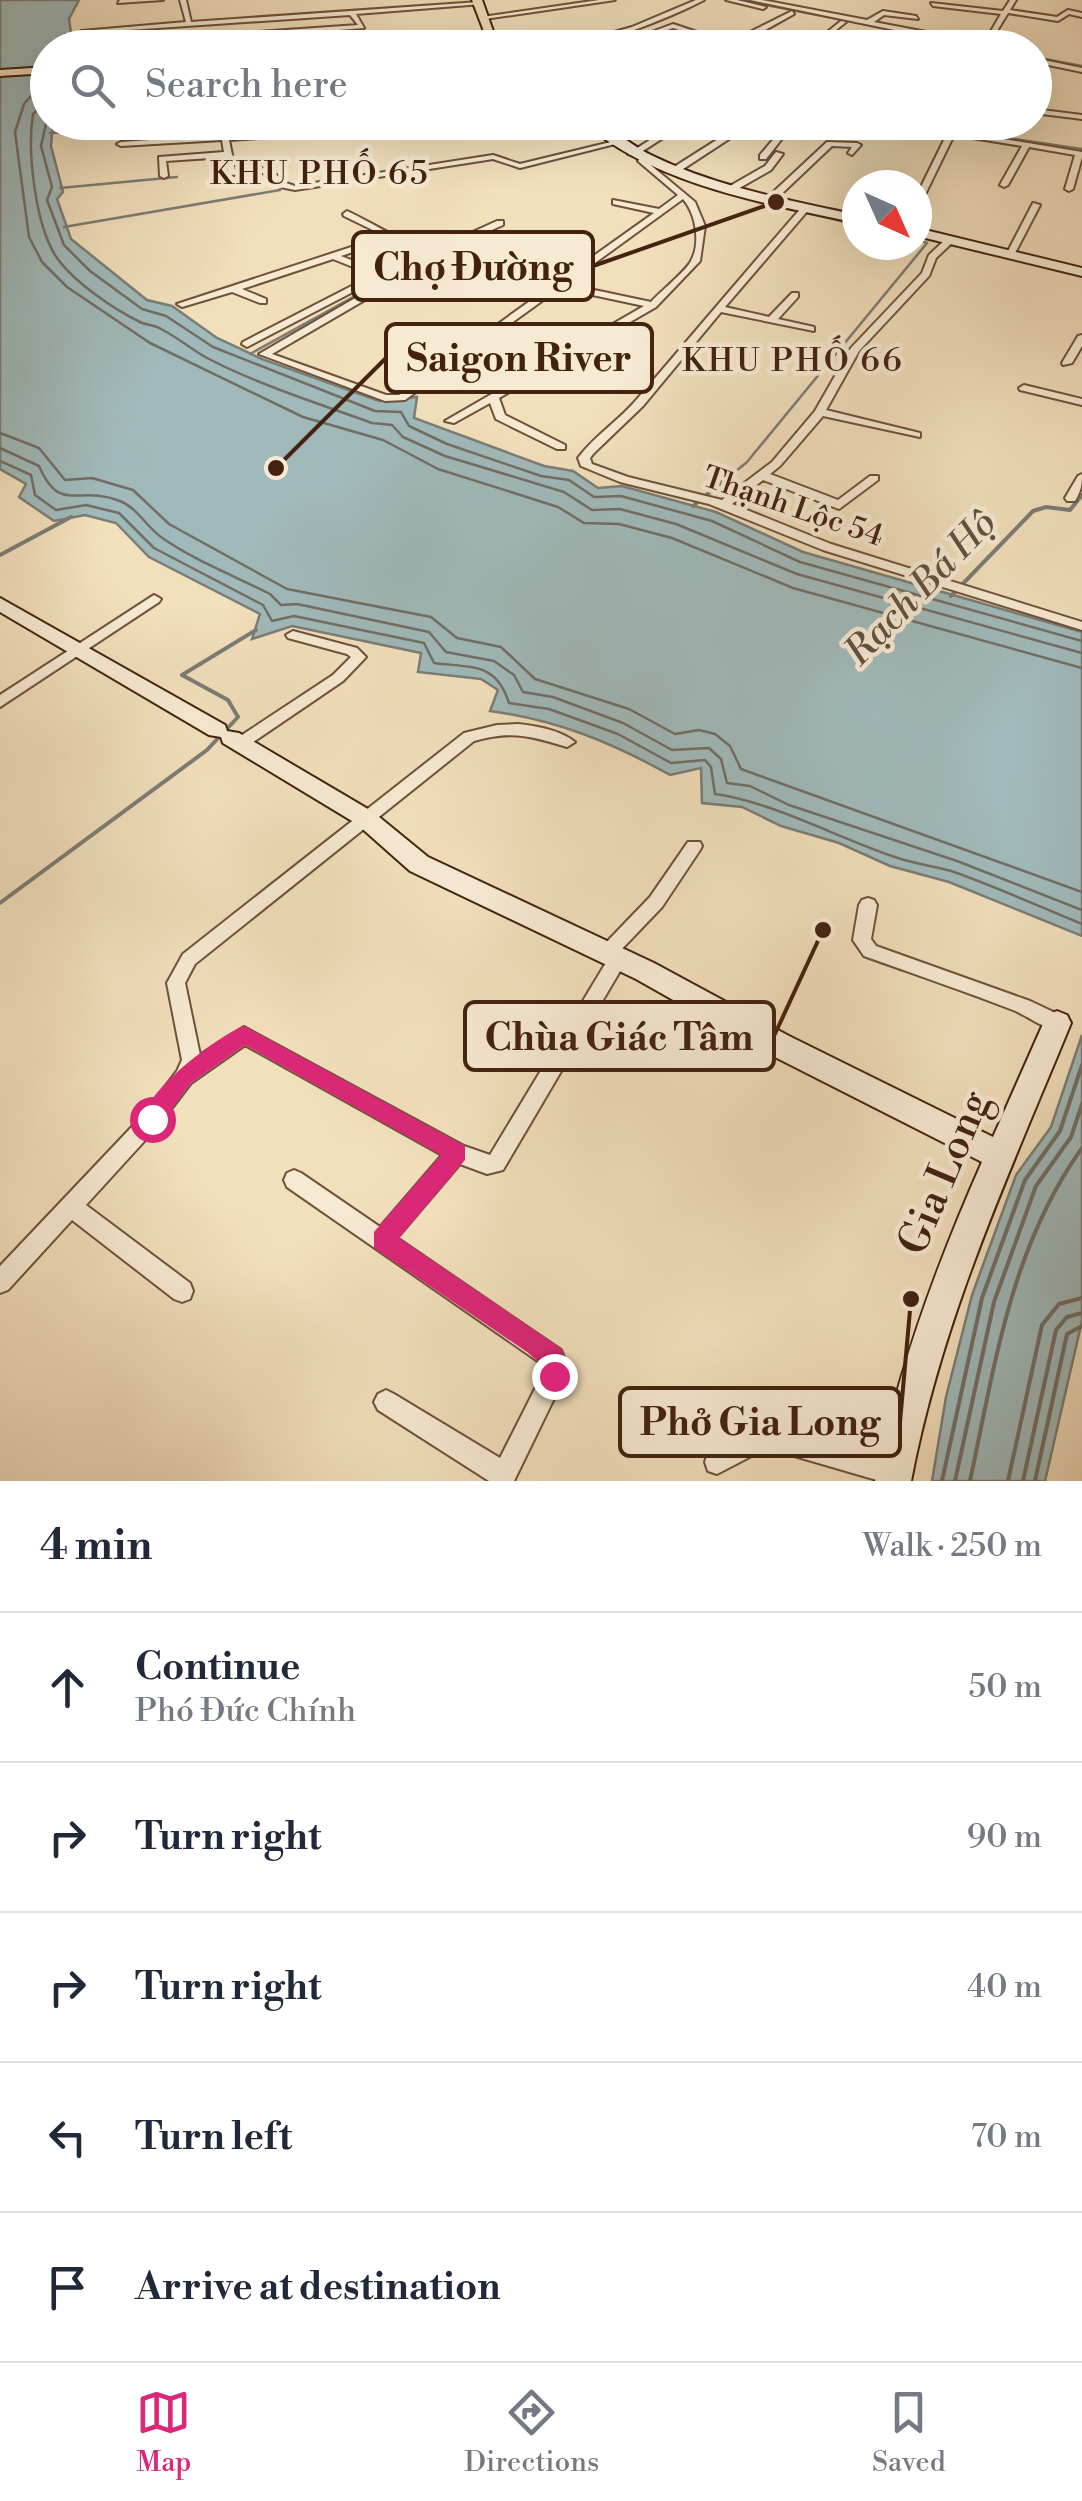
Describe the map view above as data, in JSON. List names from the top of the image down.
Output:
{
  "streets": {
    "street": ["Thạnh Lộc 54", "Gia Long"]
  },
  "districts": ["KHU PHỐ 65", "KHU PHỐ 66"],
  "water": ["Rạch Bá Hộ"],
  "places": [
    "Chợ Đường",
    "Saigon River",
    "Chùa Giác Tâm",
    "Phở Gia Long"
  ],
  "north": "bottom right",
  "page": {
    "search": "Search here",
    "heading": ["4 min", "Walk · 250 m"],
    "list": [
      ["Continue", "Phó Đức Chính", "50 m"],
      ["Turn right", "90 m"],
      ["Turn right", "40 m"],
      ["Turn left", "70 m"],
      "Arrive at destination"
    ],
    "nav": ["Map", "Directions", "Saved"]
  }
}
